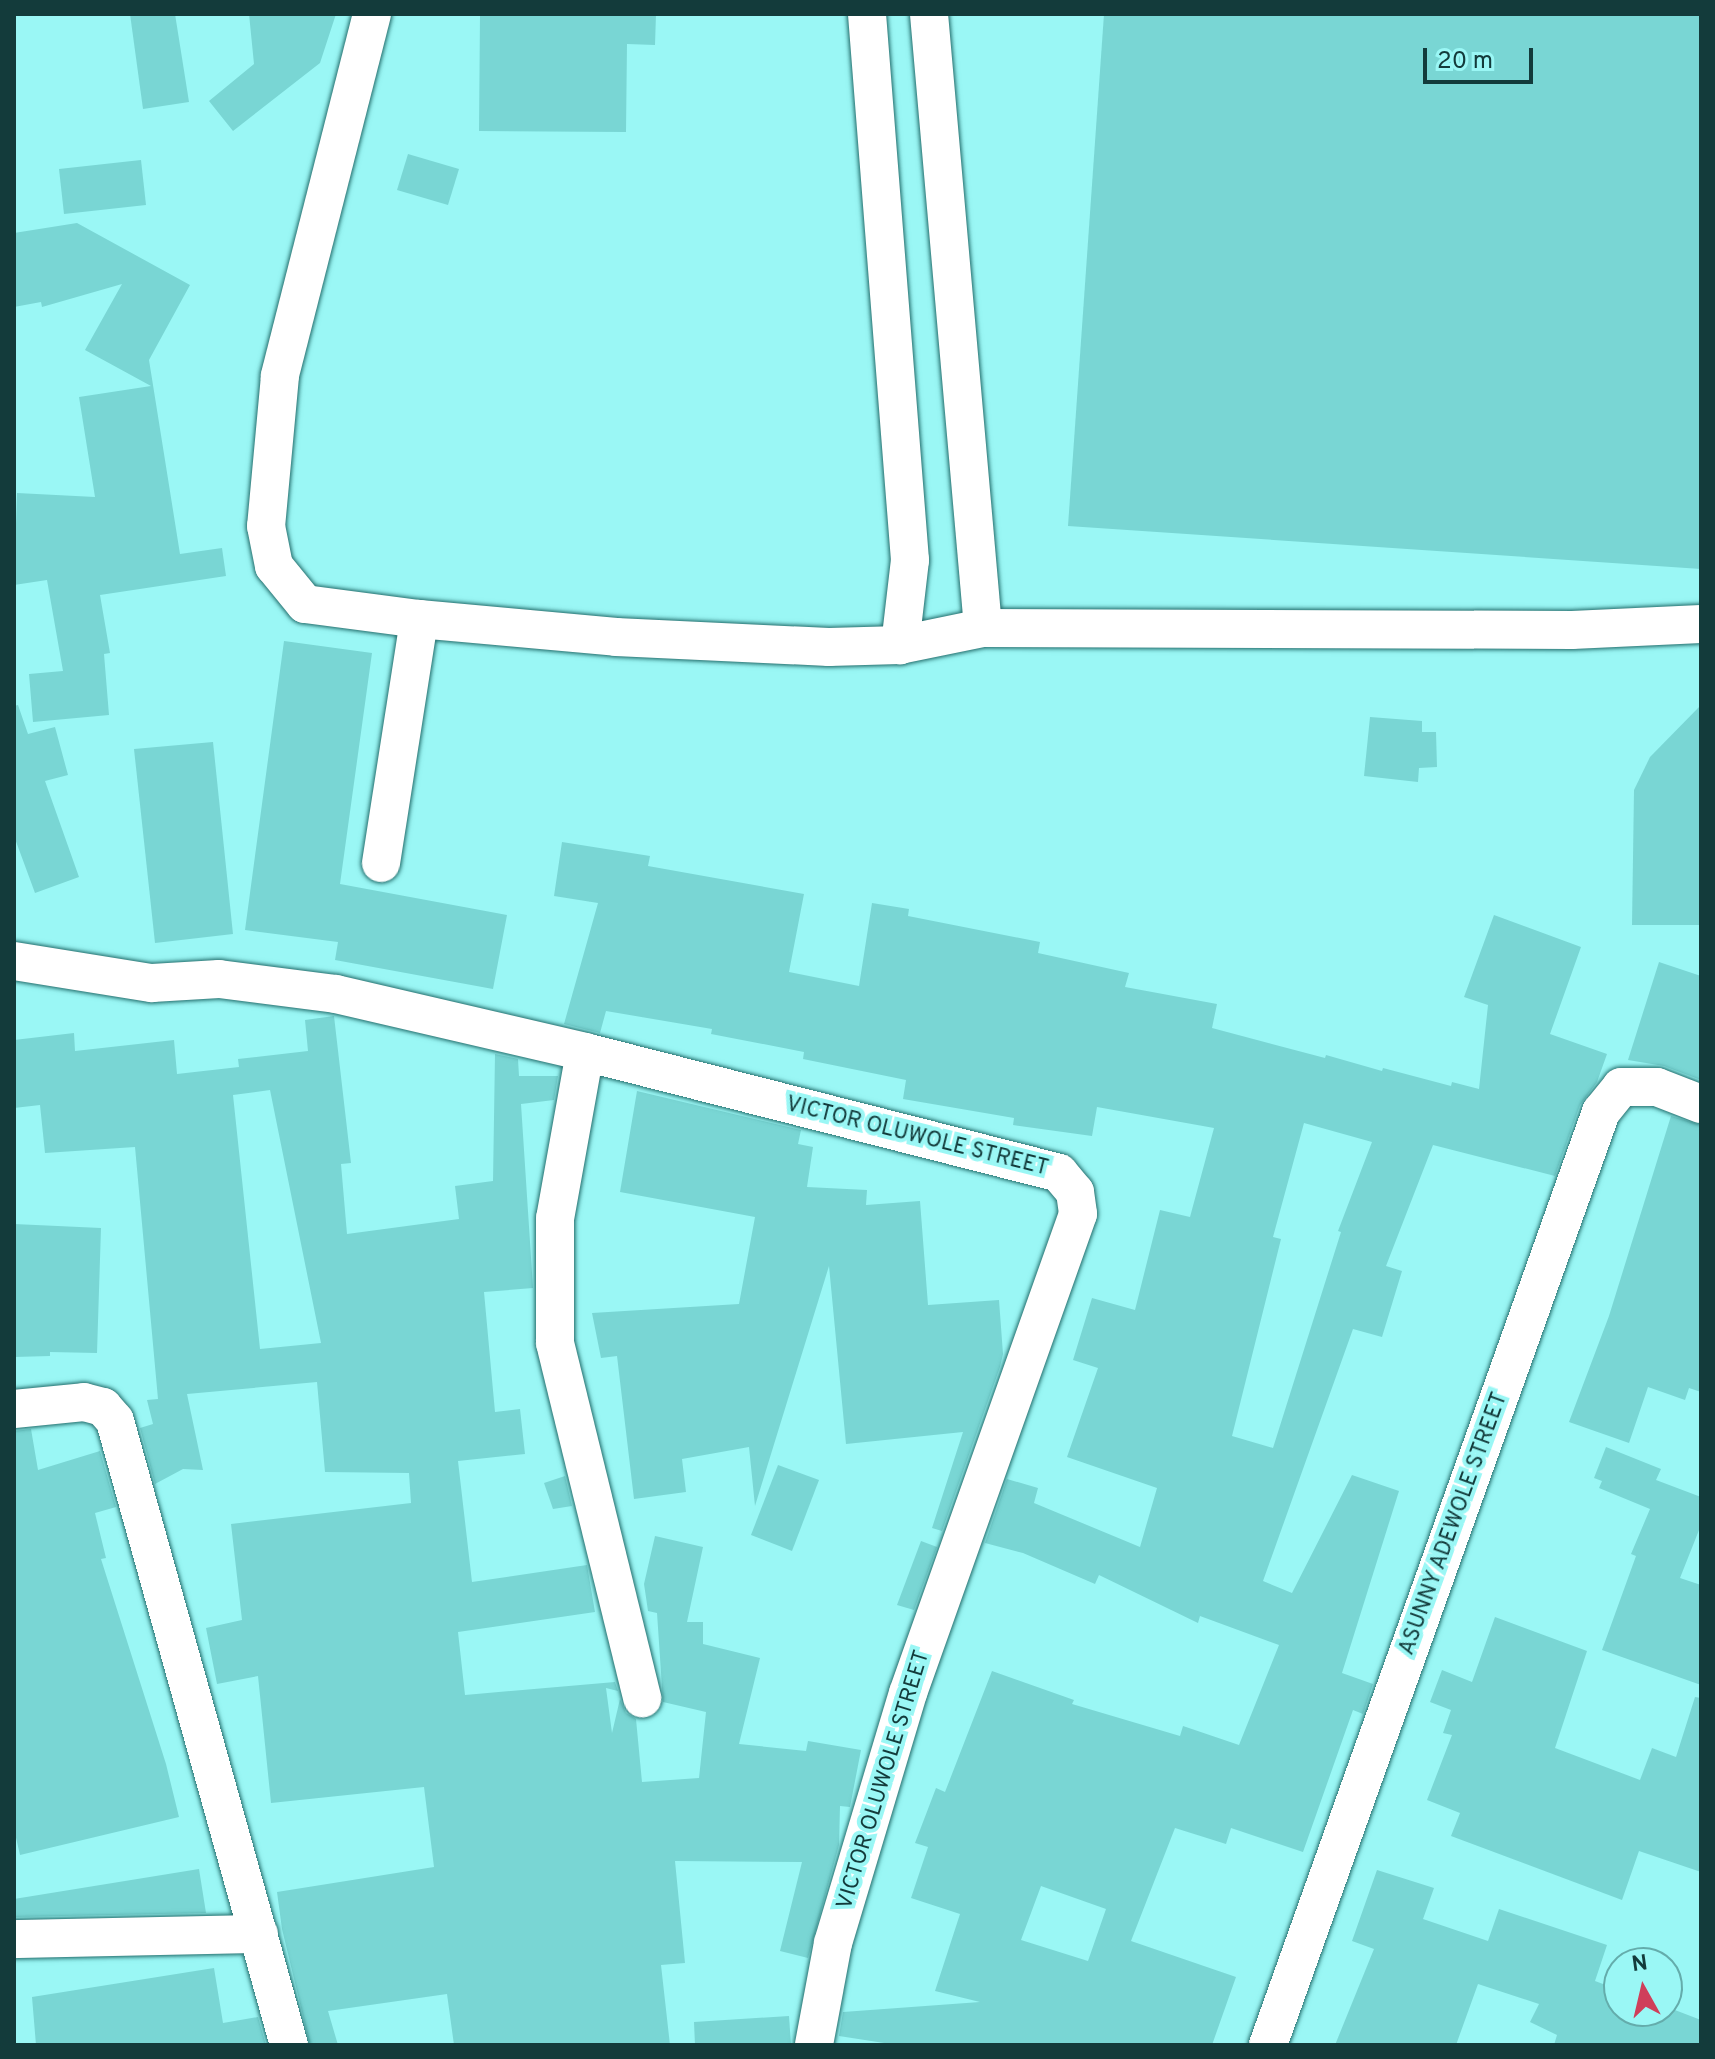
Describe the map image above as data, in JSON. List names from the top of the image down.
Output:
{
  "streets": {
    "street": ["VICTOR OLUWOLE STREET", "ASUNNY ADEWOLE STREET"]
  },
  "scale_bar": "20 m",
  "north": "top"
}
